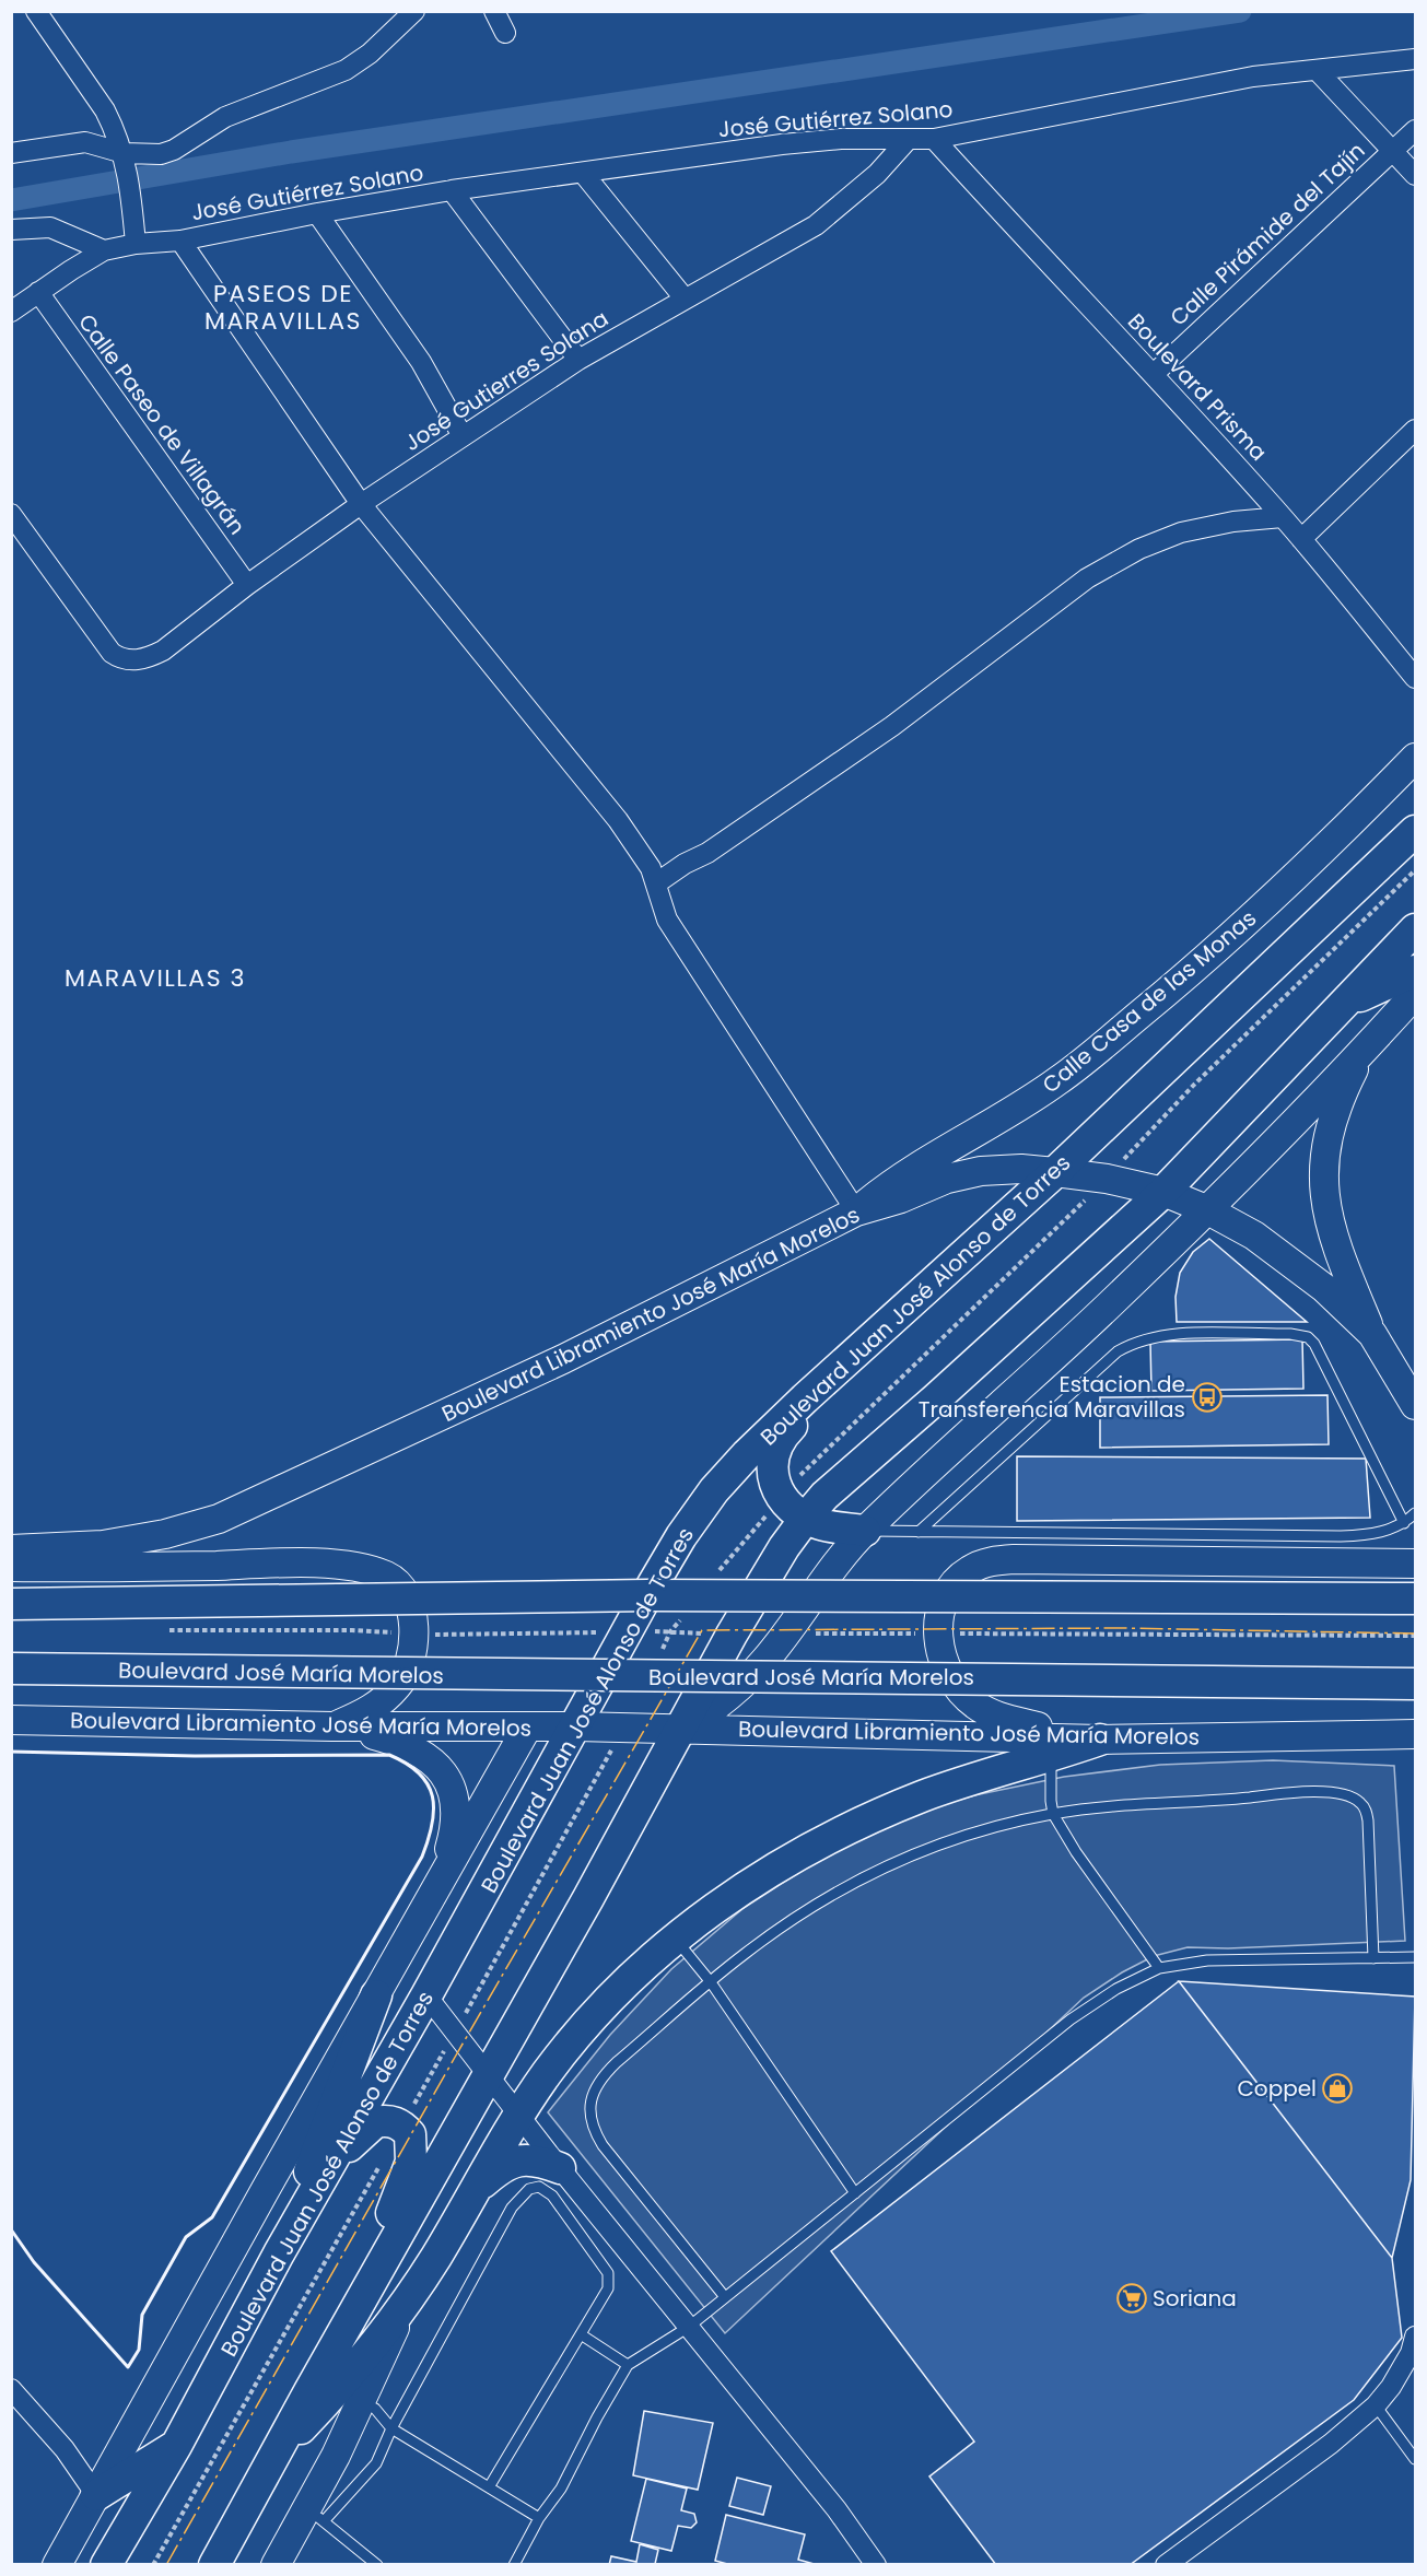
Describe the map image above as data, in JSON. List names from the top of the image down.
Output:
{
  "streets": {
    "main road": ["Boulevard Juan José Alonso de Torres", "Boulevard José María Morelos"],
    "street": [
      "José Gutiérrez Solano",
      "Calle Pirámide del Tajín",
      "José Gutierres Solana",
      "Boulevard Prisma",
      "Calle Paseo de Villagrán",
      "Calle Casa de las Monas",
      "Boulevard Libramiento José María Morelos"
    ]
  },
  "crossings": [
    ["José Gutiérrez Solano", "José Gutierres Solana"],
    ["José Gutiérrez Solano", "Boulevard Prisma"],
    ["Calle Pirámide del Tajín", "Boulevard Prisma"],
    ["José Gutierres Solana", "Calle Paseo de Villagrán"],
    ["Calle Casa de las Monas", "Boulevard Libramiento José María Morelos"],
    ["Boulevard Juan José Alonso de Torres", "Boulevard Libramiento José María Morelos"]
  ],
  "districts": ["PASEOS DE MARAVILLAS", "MARAVILLAS 3"],
  "places": {
    "bus stop": ["Estacion de Transferencia Maravillas"],
    "shop": ["Coppel"],
    "supermarket": ["Soriana"]
  }
}
